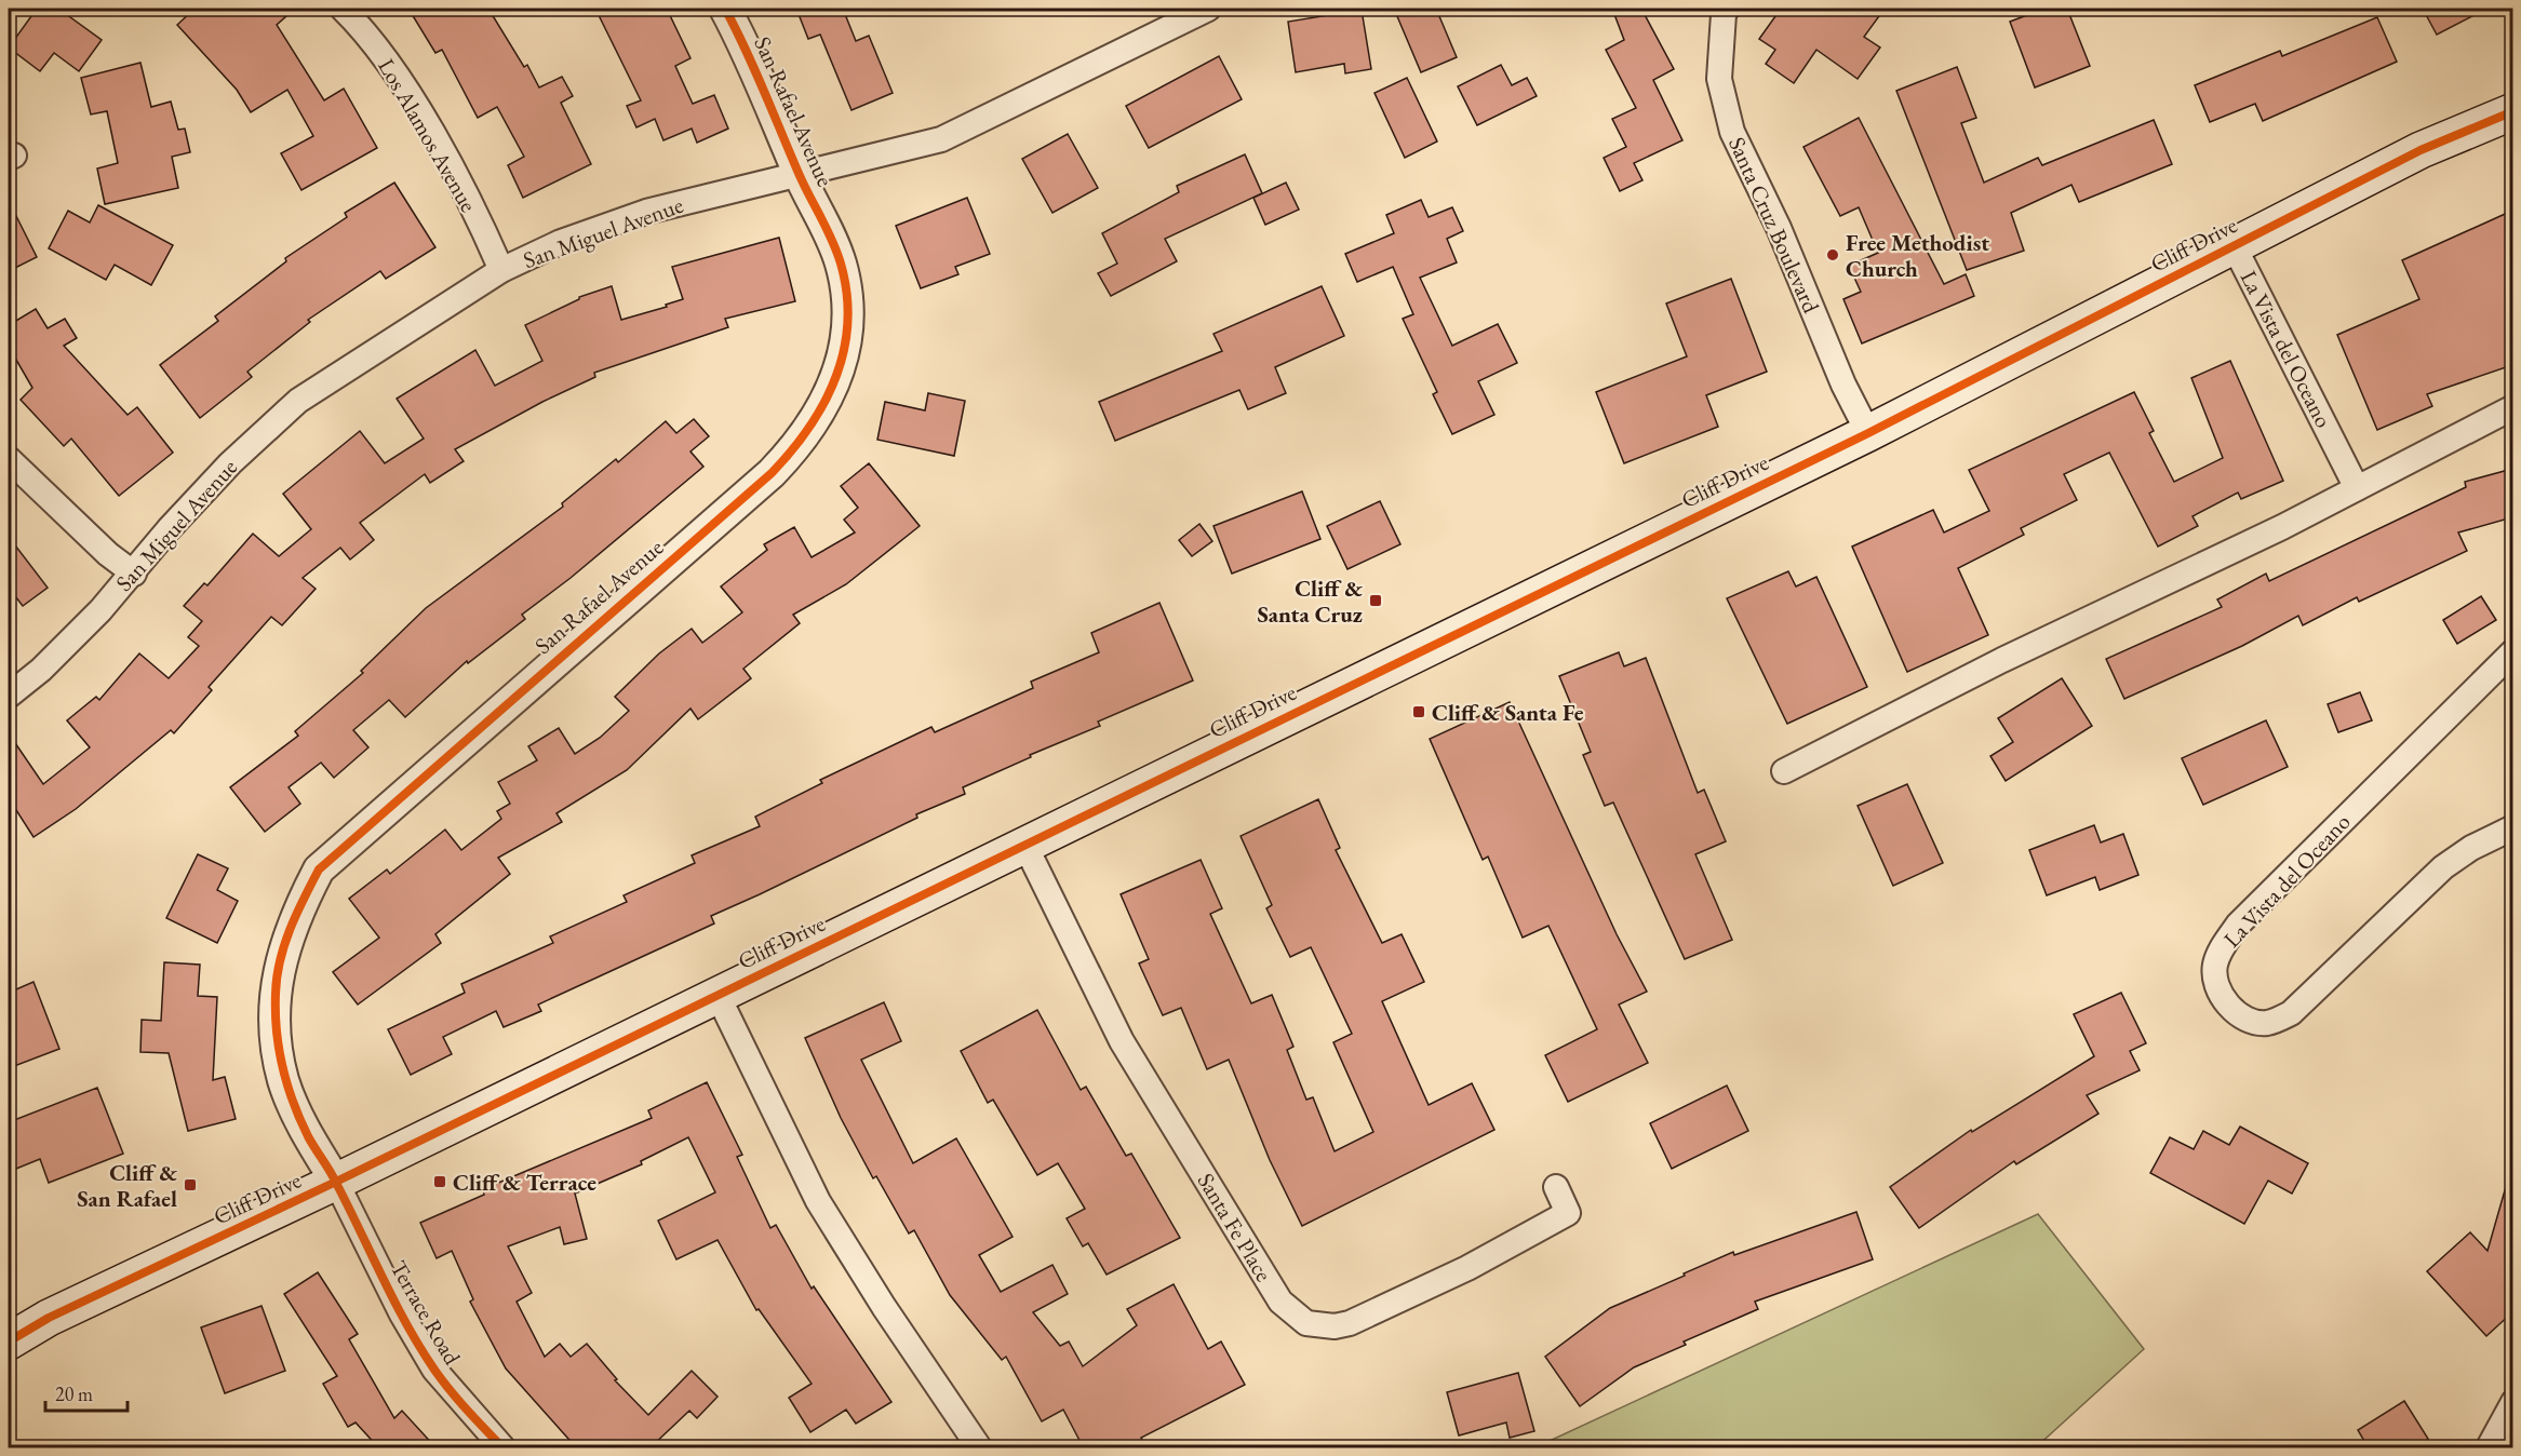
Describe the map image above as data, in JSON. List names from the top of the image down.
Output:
{
  "streets": {
    "main road": ["Cliff Drive"],
    "street": [
      "San Rafael Avenue",
      "Los Alamos Avenue",
      "Santa Cruz Boulevard",
      "San Miguel Avenue",
      "La Vista del Oceano",
      "Santa Fe Place",
      "Terrace Road"
    ]
  },
  "crossings": [
    ["San Rafael Avenue", "San Miguel Avenue"],
    ["San Rafael Avenue", "Cliff Drive"],
    ["San Rafael Avenue", "Terrace Road"],
    ["Los Alamos Avenue", "San Miguel Avenue"],
    ["Santa Cruz Boulevard", "Cliff Drive"],
    ["Cliff Drive", "La Vista del Oceano"],
    ["Cliff Drive", "Santa Fe Place"],
    ["Cliff Drive", "Terrace Road"]
  ],
  "places": {
    "other": ["Free Methodist Church"],
    "transit": [
      "Cliff & Santa Cruz",
      "Cliff & Santa Fe",
      "Cliff & Terrace",
      "Cliff & San Rafael"
    ]
  },
  "scale_bar": "20 m"
}
